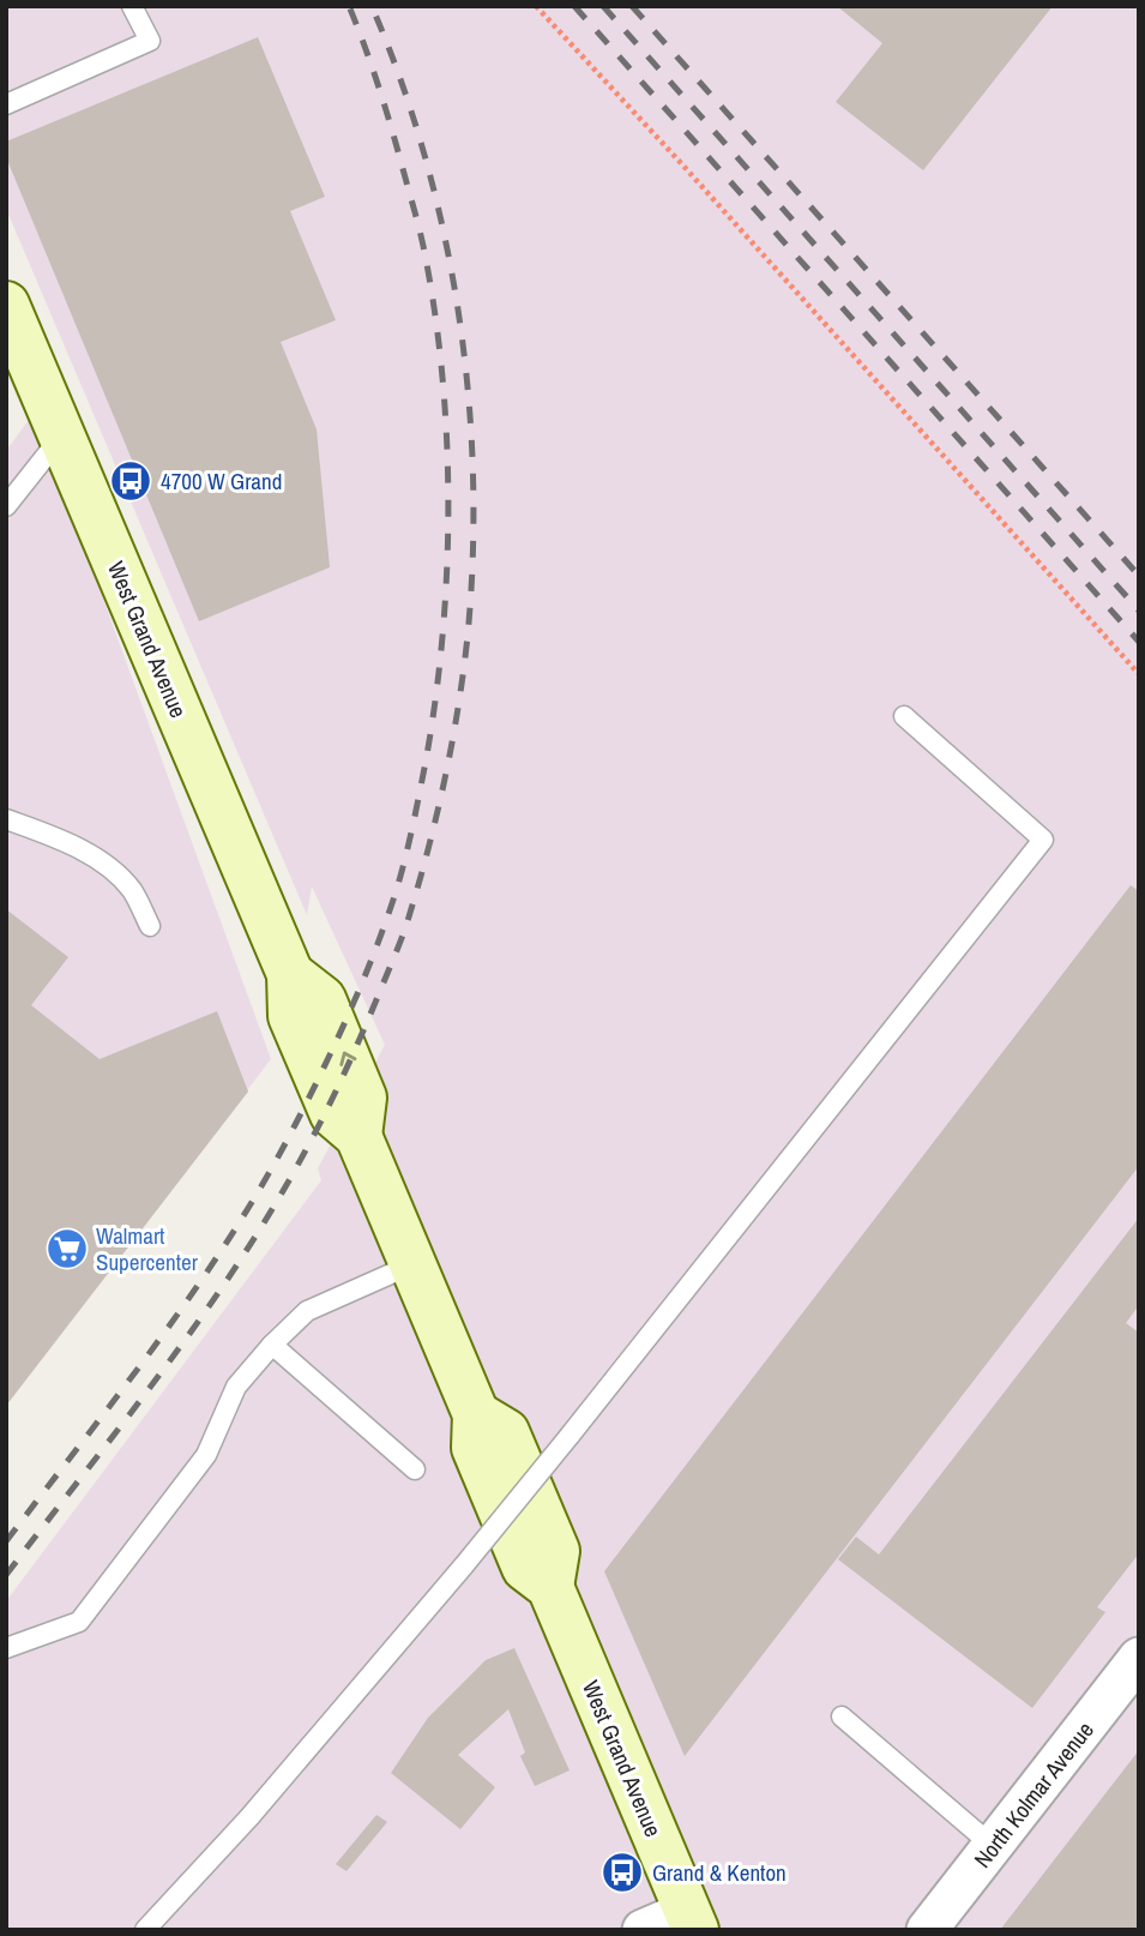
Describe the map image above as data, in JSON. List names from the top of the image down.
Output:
{
  "streets": {
    "main road": ["West Grand Avenue"],
    "street": ["North Kolmar Avenue"]
  },
  "places": {
    "bus stop": ["4700 W Grand", "Grand & Kenton"],
    "supermarket": ["Walmart Supercenter"]
  }
}
